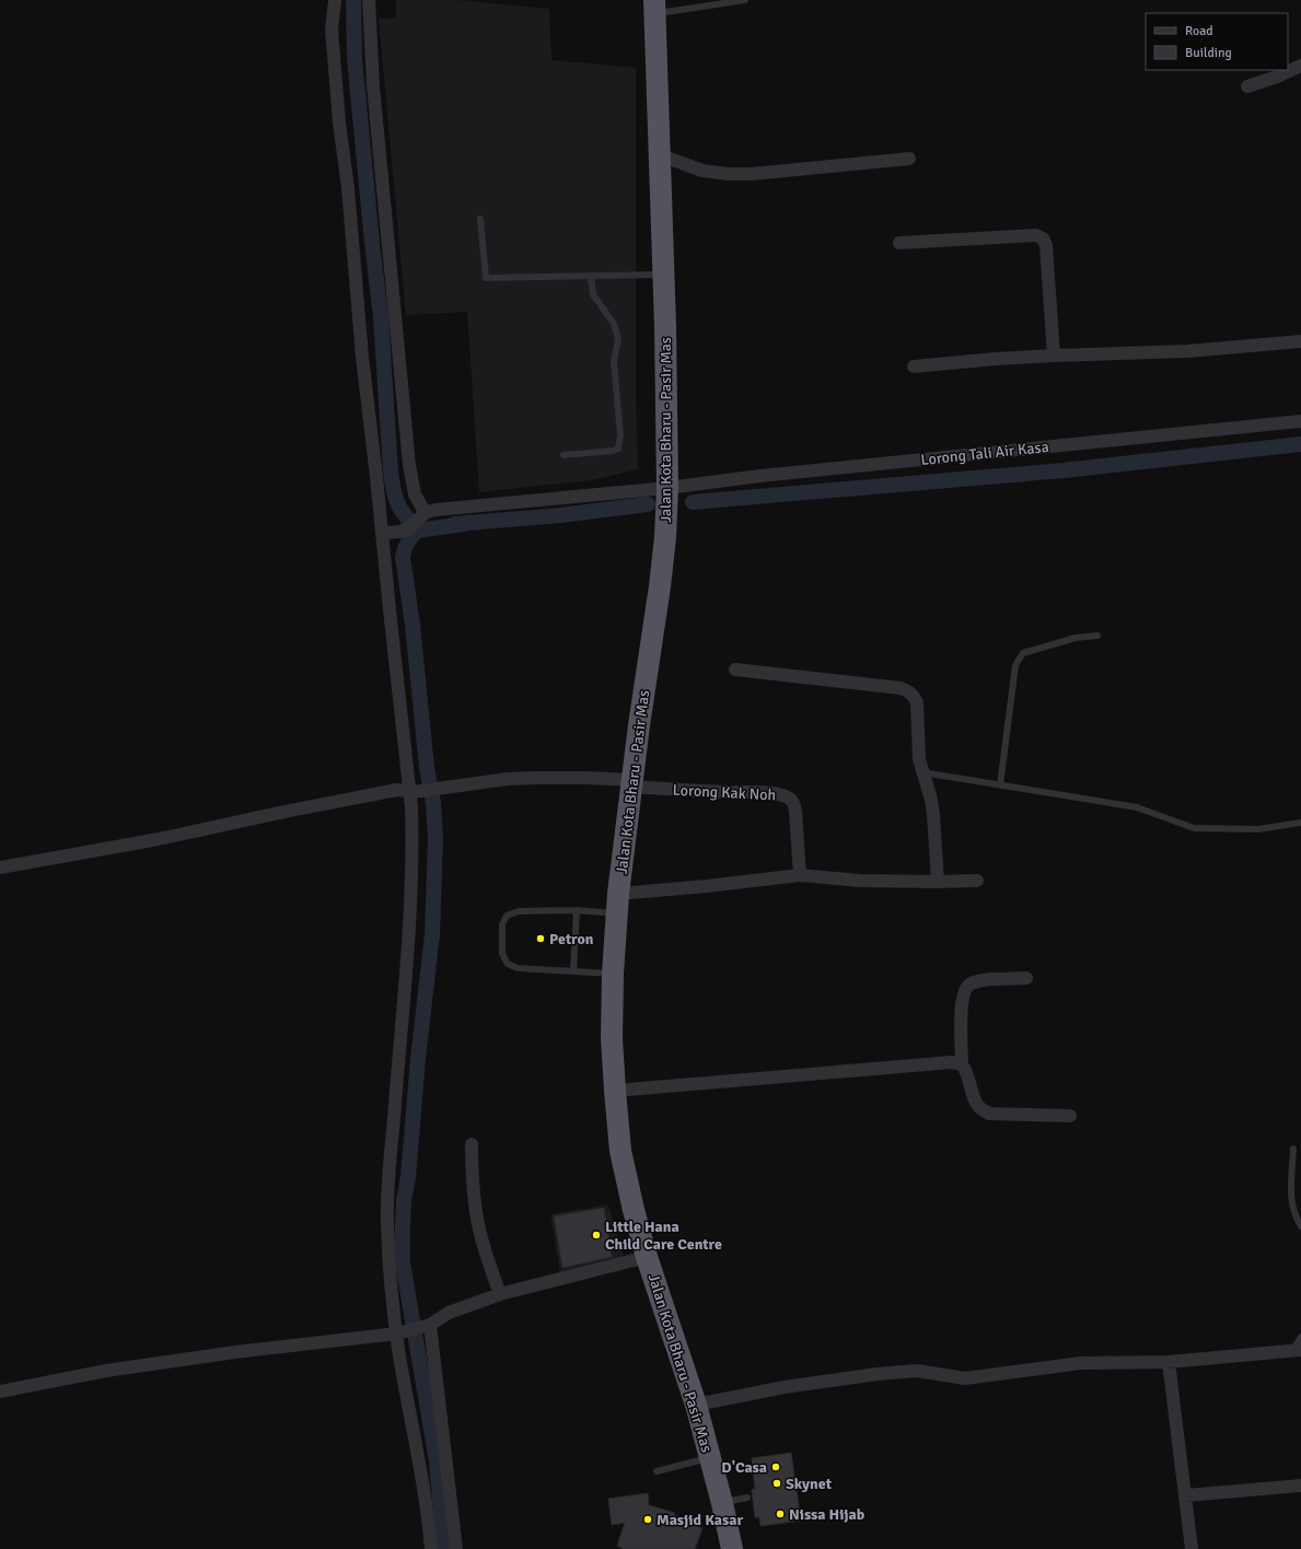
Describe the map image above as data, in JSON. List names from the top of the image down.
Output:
{
  "streets": {
    "highway": ["Jalan Kota Bharu - Pasir Mas"],
    "street": ["Lorong Tali Air Kasa", "Lorong Kak Noh"]
  },
  "crossings": [
    ["Jalan Kota Bharu - Pasir Mas", "Lorong Tali Air Kasa"],
    ["Jalan Kota Bharu - Pasir Mas", "Lorong Kak Noh"]
  ],
  "places": [
    "Petron",
    "Little Hana Child Care Centre",
    "D'Casa",
    "Skynet",
    "Nissa Hijab",
    "Masjid Kasar"
  ],
  "legend": ["Road", "Building"]
}
